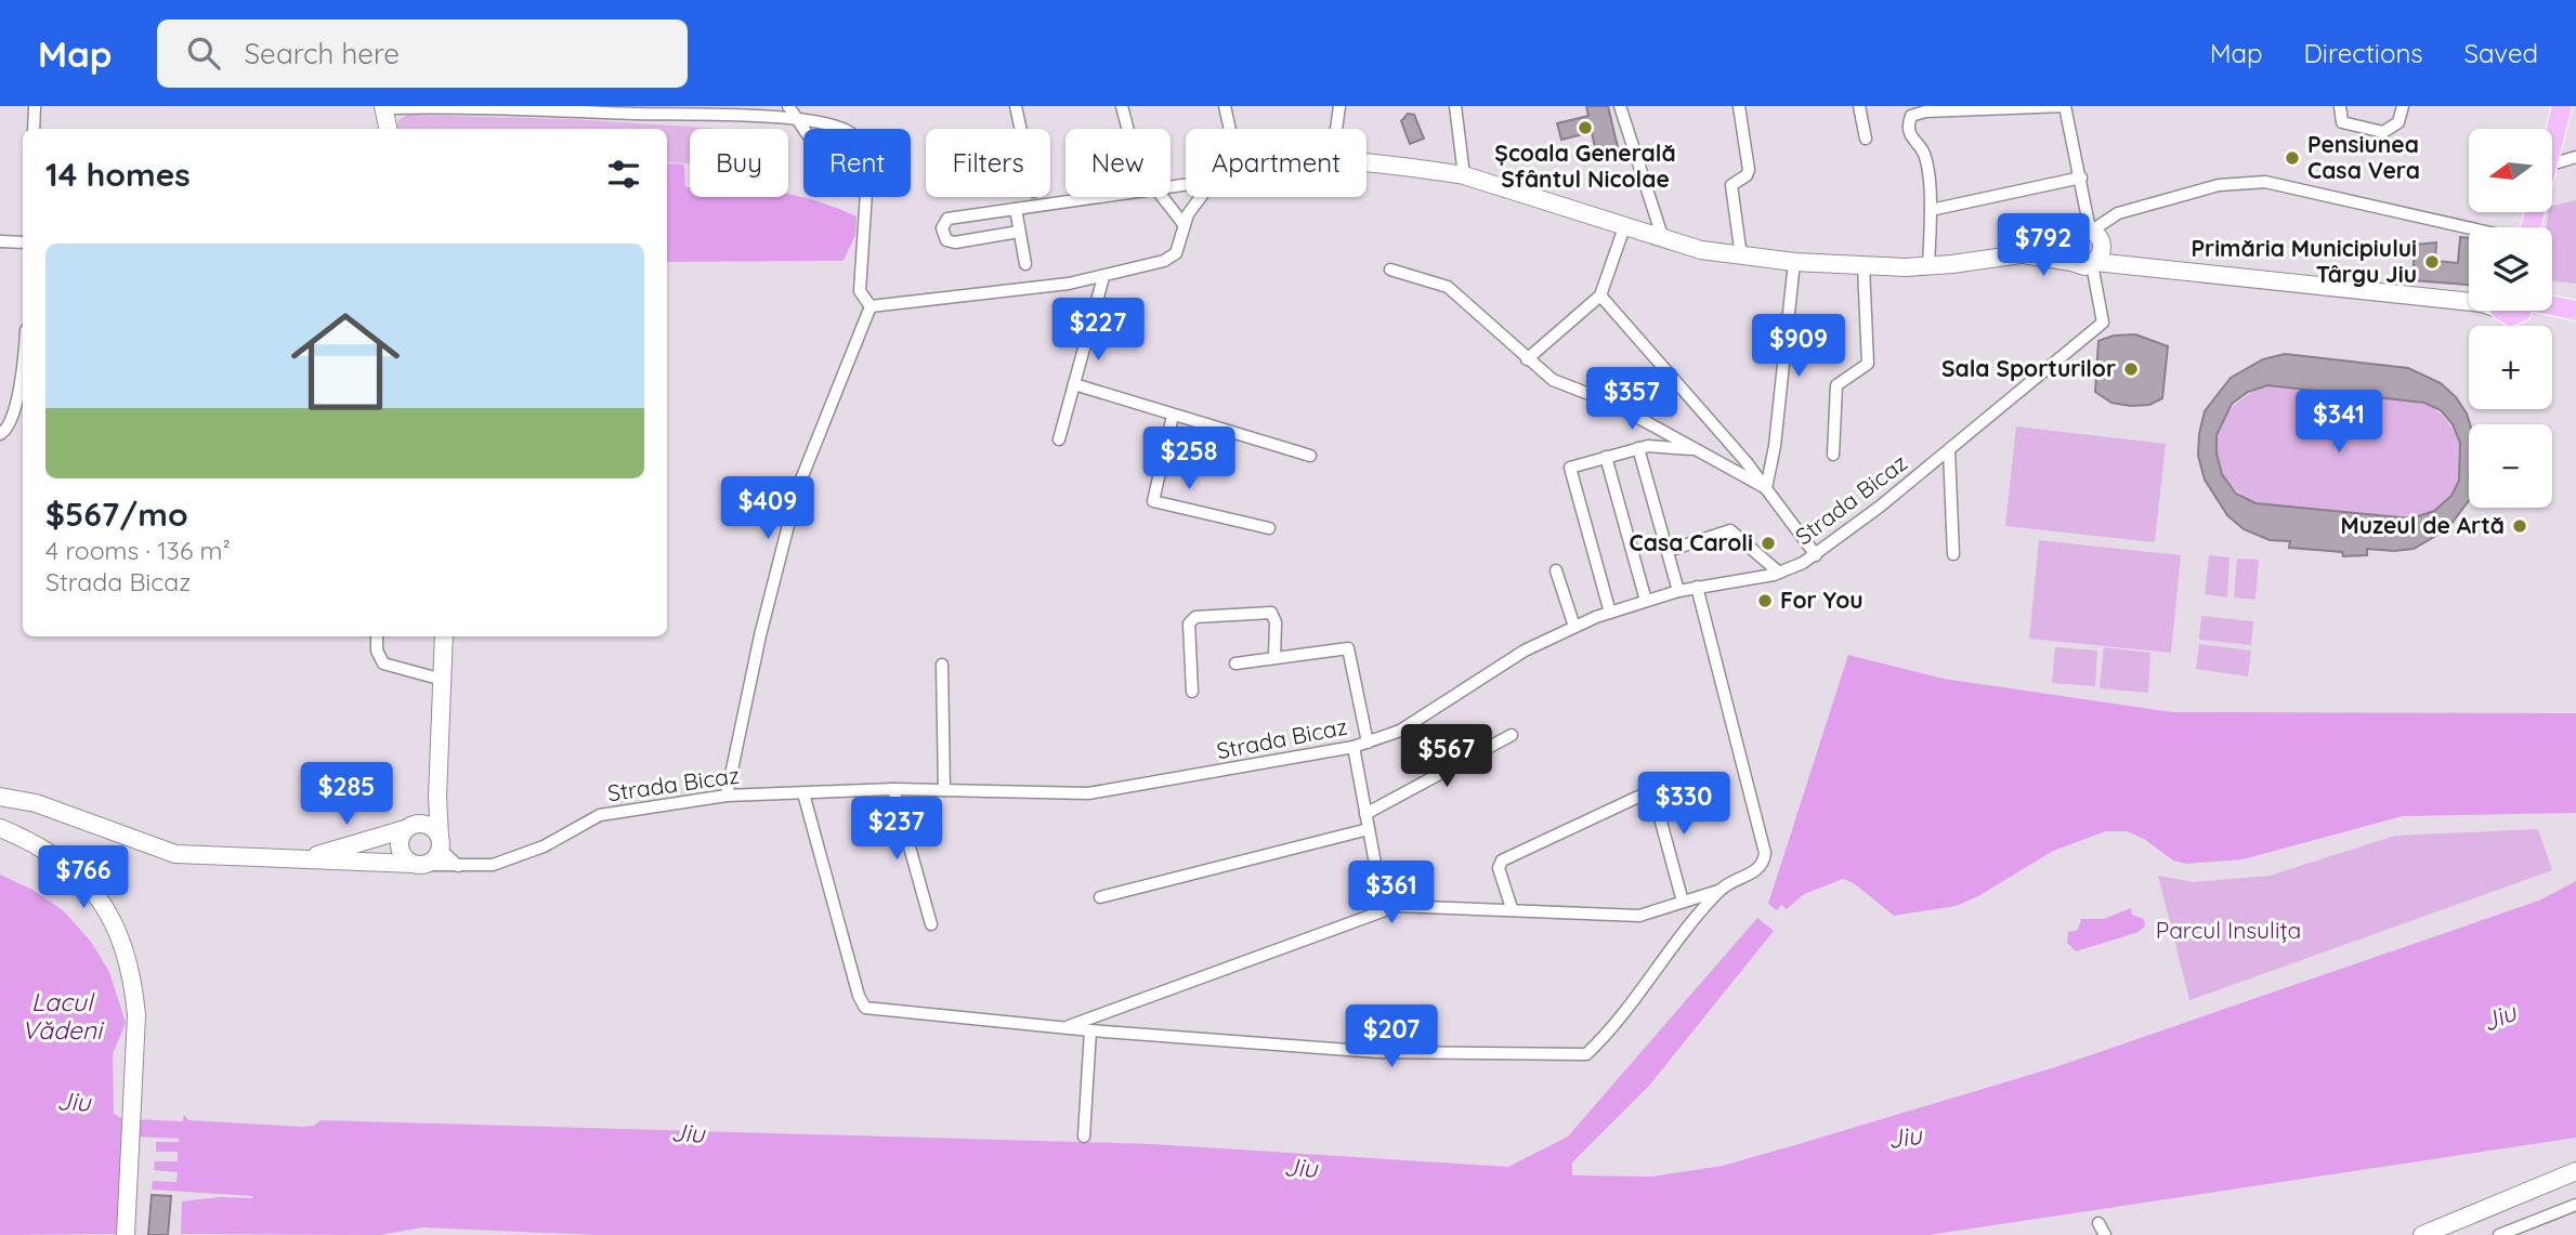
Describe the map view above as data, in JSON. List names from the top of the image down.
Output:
{
  "streets": {
    "street": ["Strada Bicaz"]
  },
  "water": ["Lacul Vădeni", "Jiu"],
  "parks": ["Parcul Insulița"],
  "places": [
    "Școala Generală Sfântul Nicolae",
    "Pensiunea Casa Vera",
    "Primăria Municipiului Târgu Jiu",
    "Sala Sporturilor",
    "Muzeul de Artă",
    "Casa Caroli",
    "For You"
  ],
  "north": "left",
  "page": {
    "header": "Map",
    "search": "Search here",
    "nav": ["Map", "Directions", "Saved"],
    "map_buttons": ["+", "−"],
    "chip": [
      "Buy",
      "Rent",
      "Filters",
      "New",
      "Apartment"
    ],
    "heading": "14 homes",
    "price": [
      "$792",
      "$227",
      "$909",
      "$357",
      "$341",
      "$258",
      "$409",
      "$567",
      "$285",
      "$330",
      "$237",
      "$766",
      "$361",
      "$207"
    ],
    "list": [
      {
        "name": "$567/mo",
        "note": "4 rooms · 136 m² · Strada Bicaz"
      }
    ]
  }
}
